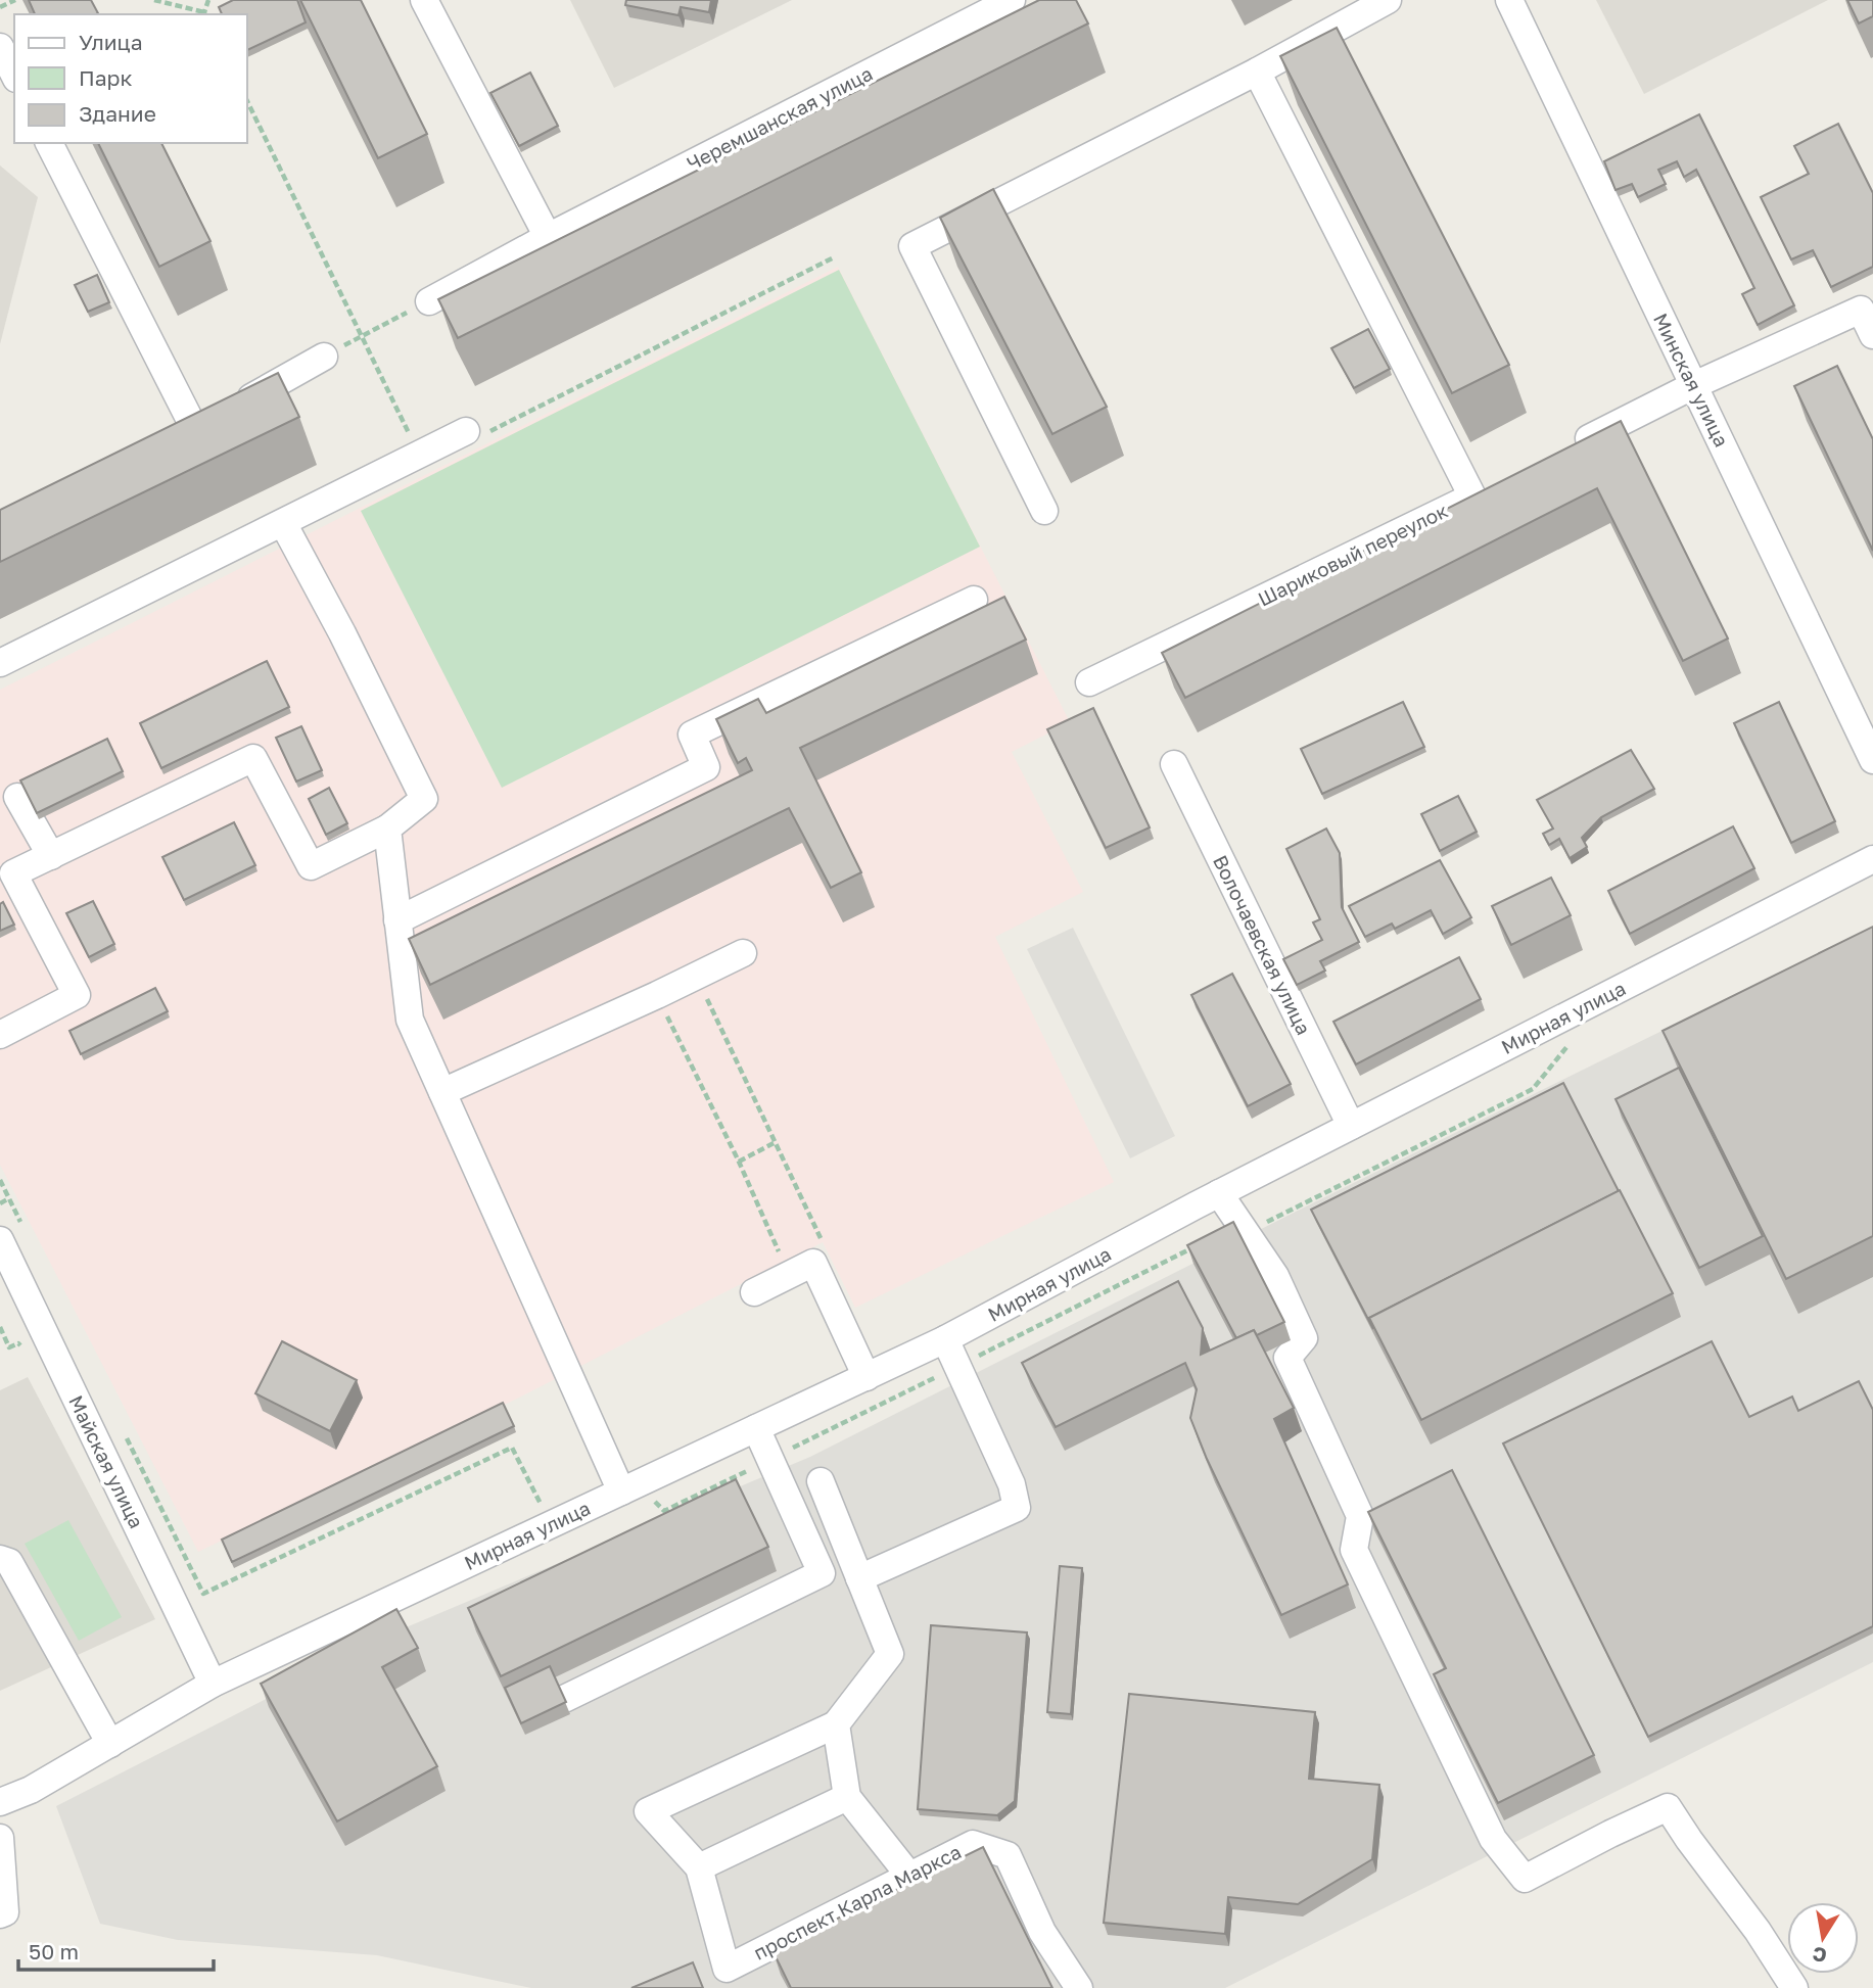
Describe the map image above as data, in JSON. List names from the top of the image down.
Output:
{
  "streets": {
    "street": [
      "Черемшанская улица",
      "Минская улица",
      "Шариковый переулок",
      "Волочаевская улица",
      "Мирная улица",
      "Майская улица",
      "проспект Карла Маркса"
    ]
  },
  "crossings": [
    ["Волочаевская улица", "Мирная улица"],
    ["Мирная улица", "Майская улица"]
  ],
  "legend": ["Улица", "Парк", "Здание"],
  "scale_bar": "50 m",
  "north": "bottom"
}
